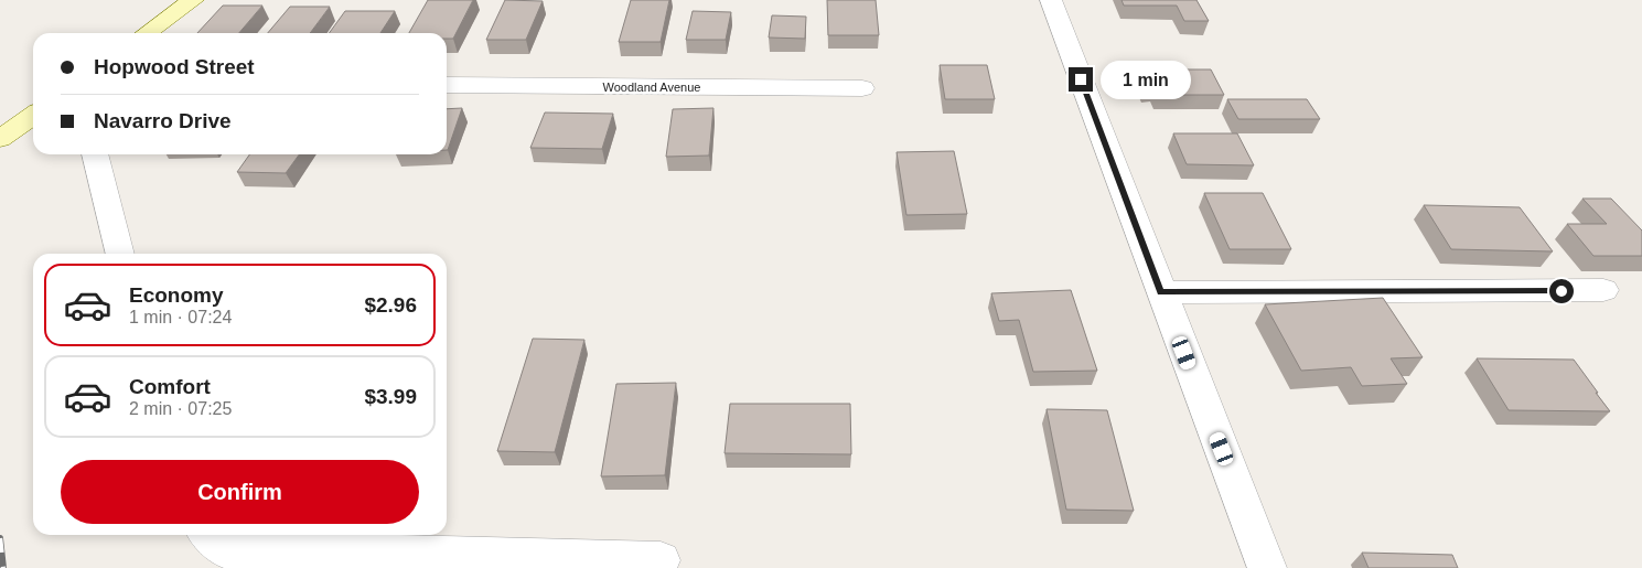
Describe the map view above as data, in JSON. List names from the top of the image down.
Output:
{
  "streets": {
    "street": ["Woodland Avenue"]
  },
  "page": {
    "banner": ["Hopwood Street", "Navarro Drive"],
    "bubble": "1 min",
    "list": [
      {
        "name": "Economy",
        "note": "1 min · 07:24",
        "value": "$2.96"
      },
      {
        "name": "Comfort",
        "note": "2 min · 07:25",
        "value": "$3.99"
      }
    ],
    "buttons": "Confirm"
  }
}
